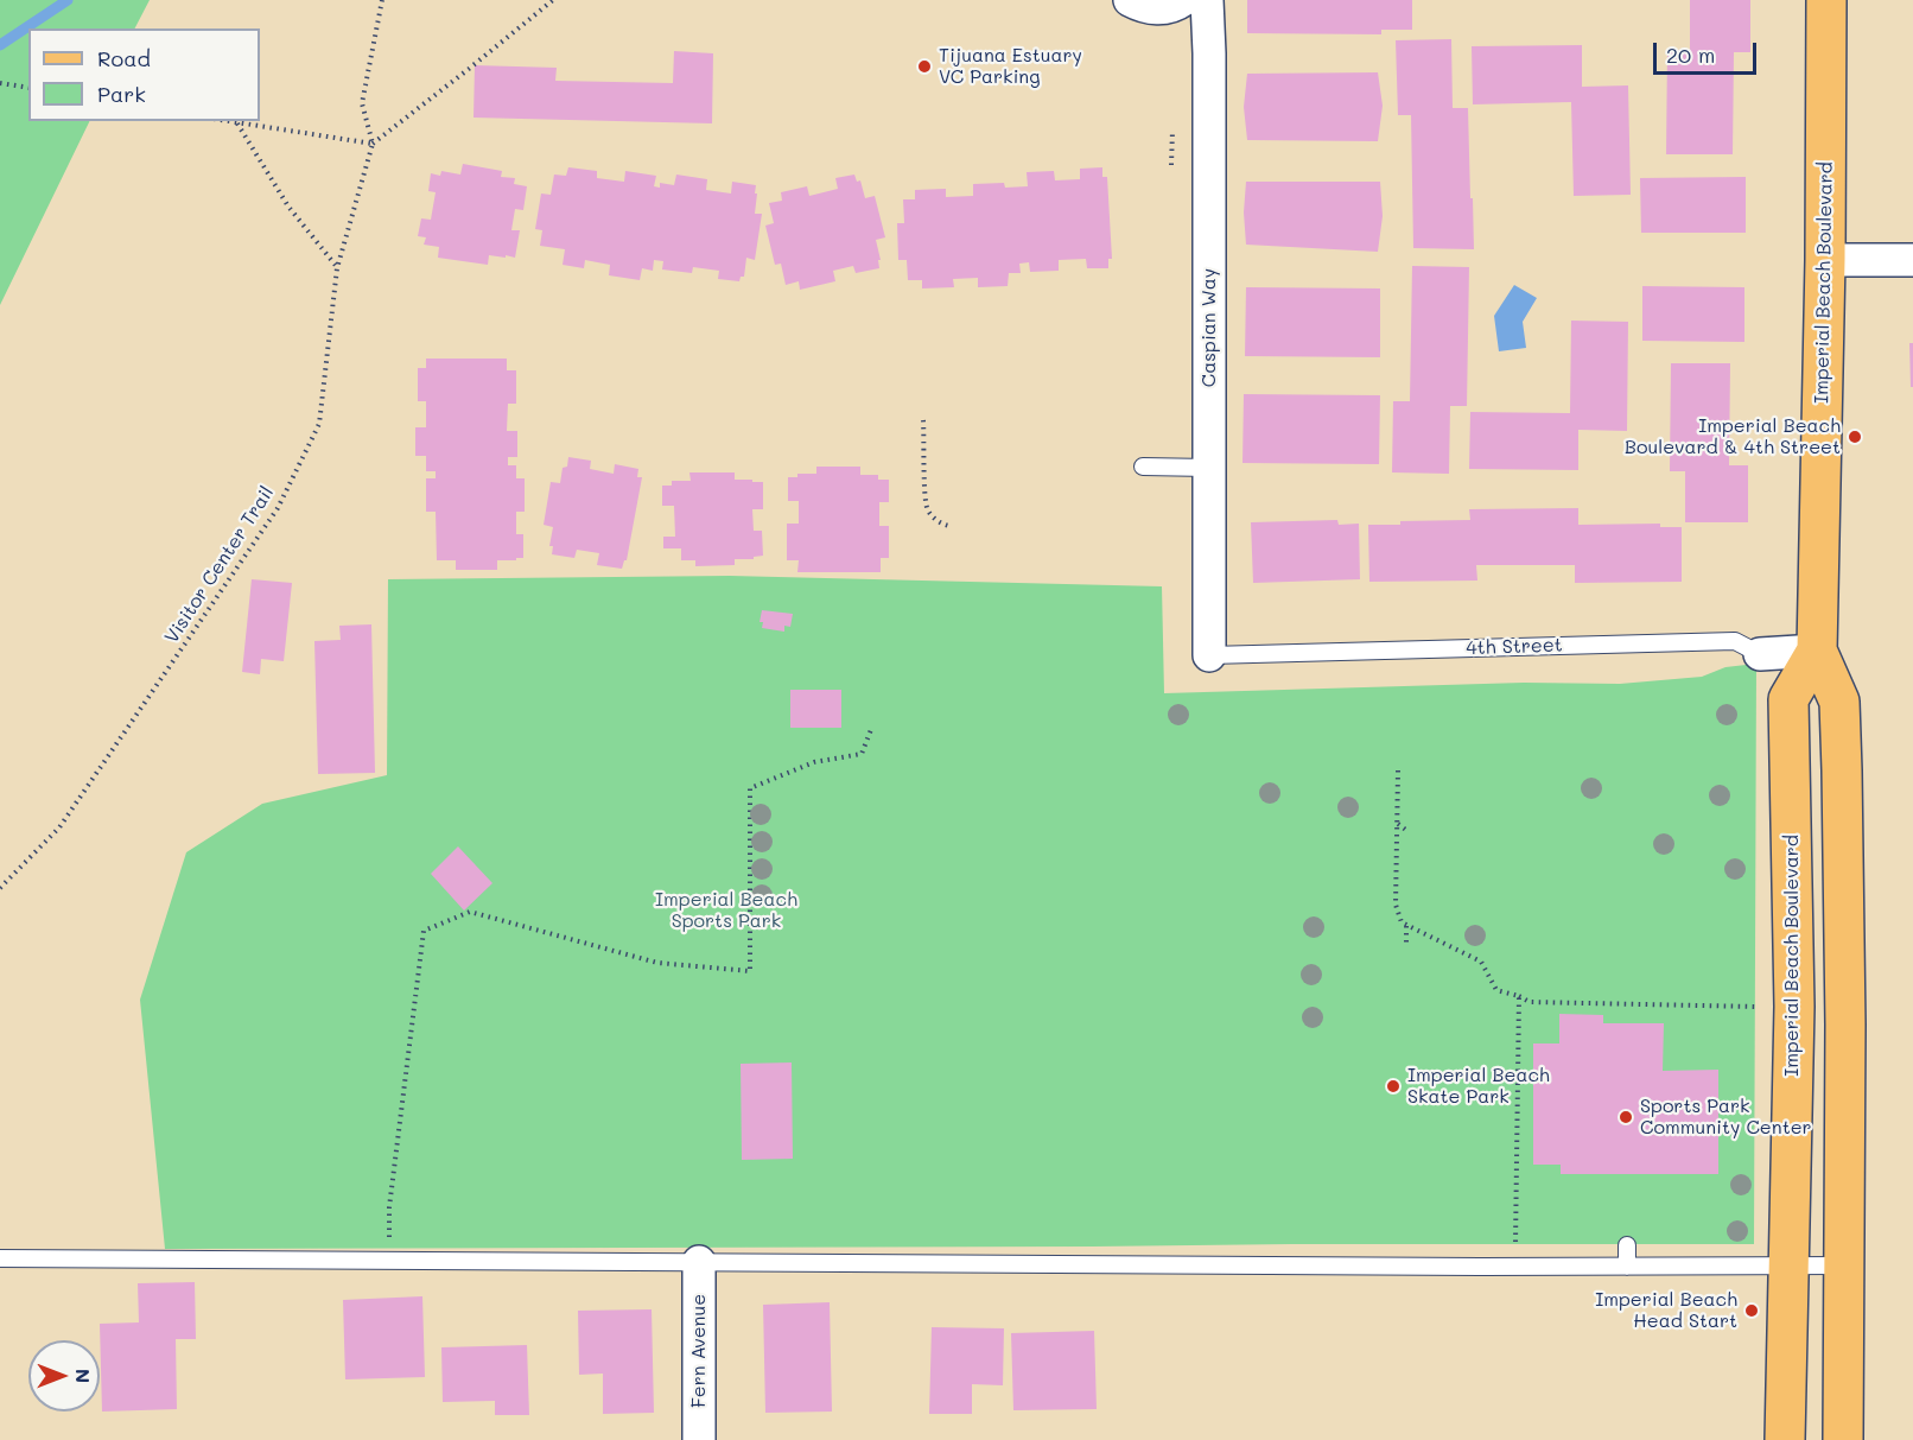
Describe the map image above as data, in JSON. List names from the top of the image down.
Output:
{
  "streets": {
    "main road": ["Imperial Beach Boulevard"],
    "street": ["Caspian Way", "4th Street", "Fern Avenue"],
    "path": ["Visitor Center Trail"]
  },
  "crossings": [
    ["Imperial Beach Boulevard", "4th Street"],
    ["Caspian Way", "4th Street"]
  ],
  "parks": ["Imperial Beach Sports Park"],
  "places": [
    "Tijuana Estuary VC Parking",
    "Imperial Beach Boulevard & 4th Street",
    "Imperial Beach Skate Park",
    "Sports Park Community Center",
    "Imperial Beach Head Start"
  ],
  "legend": ["Road", "Park"],
  "scale_bar": "20 m",
  "north": "right"
}
